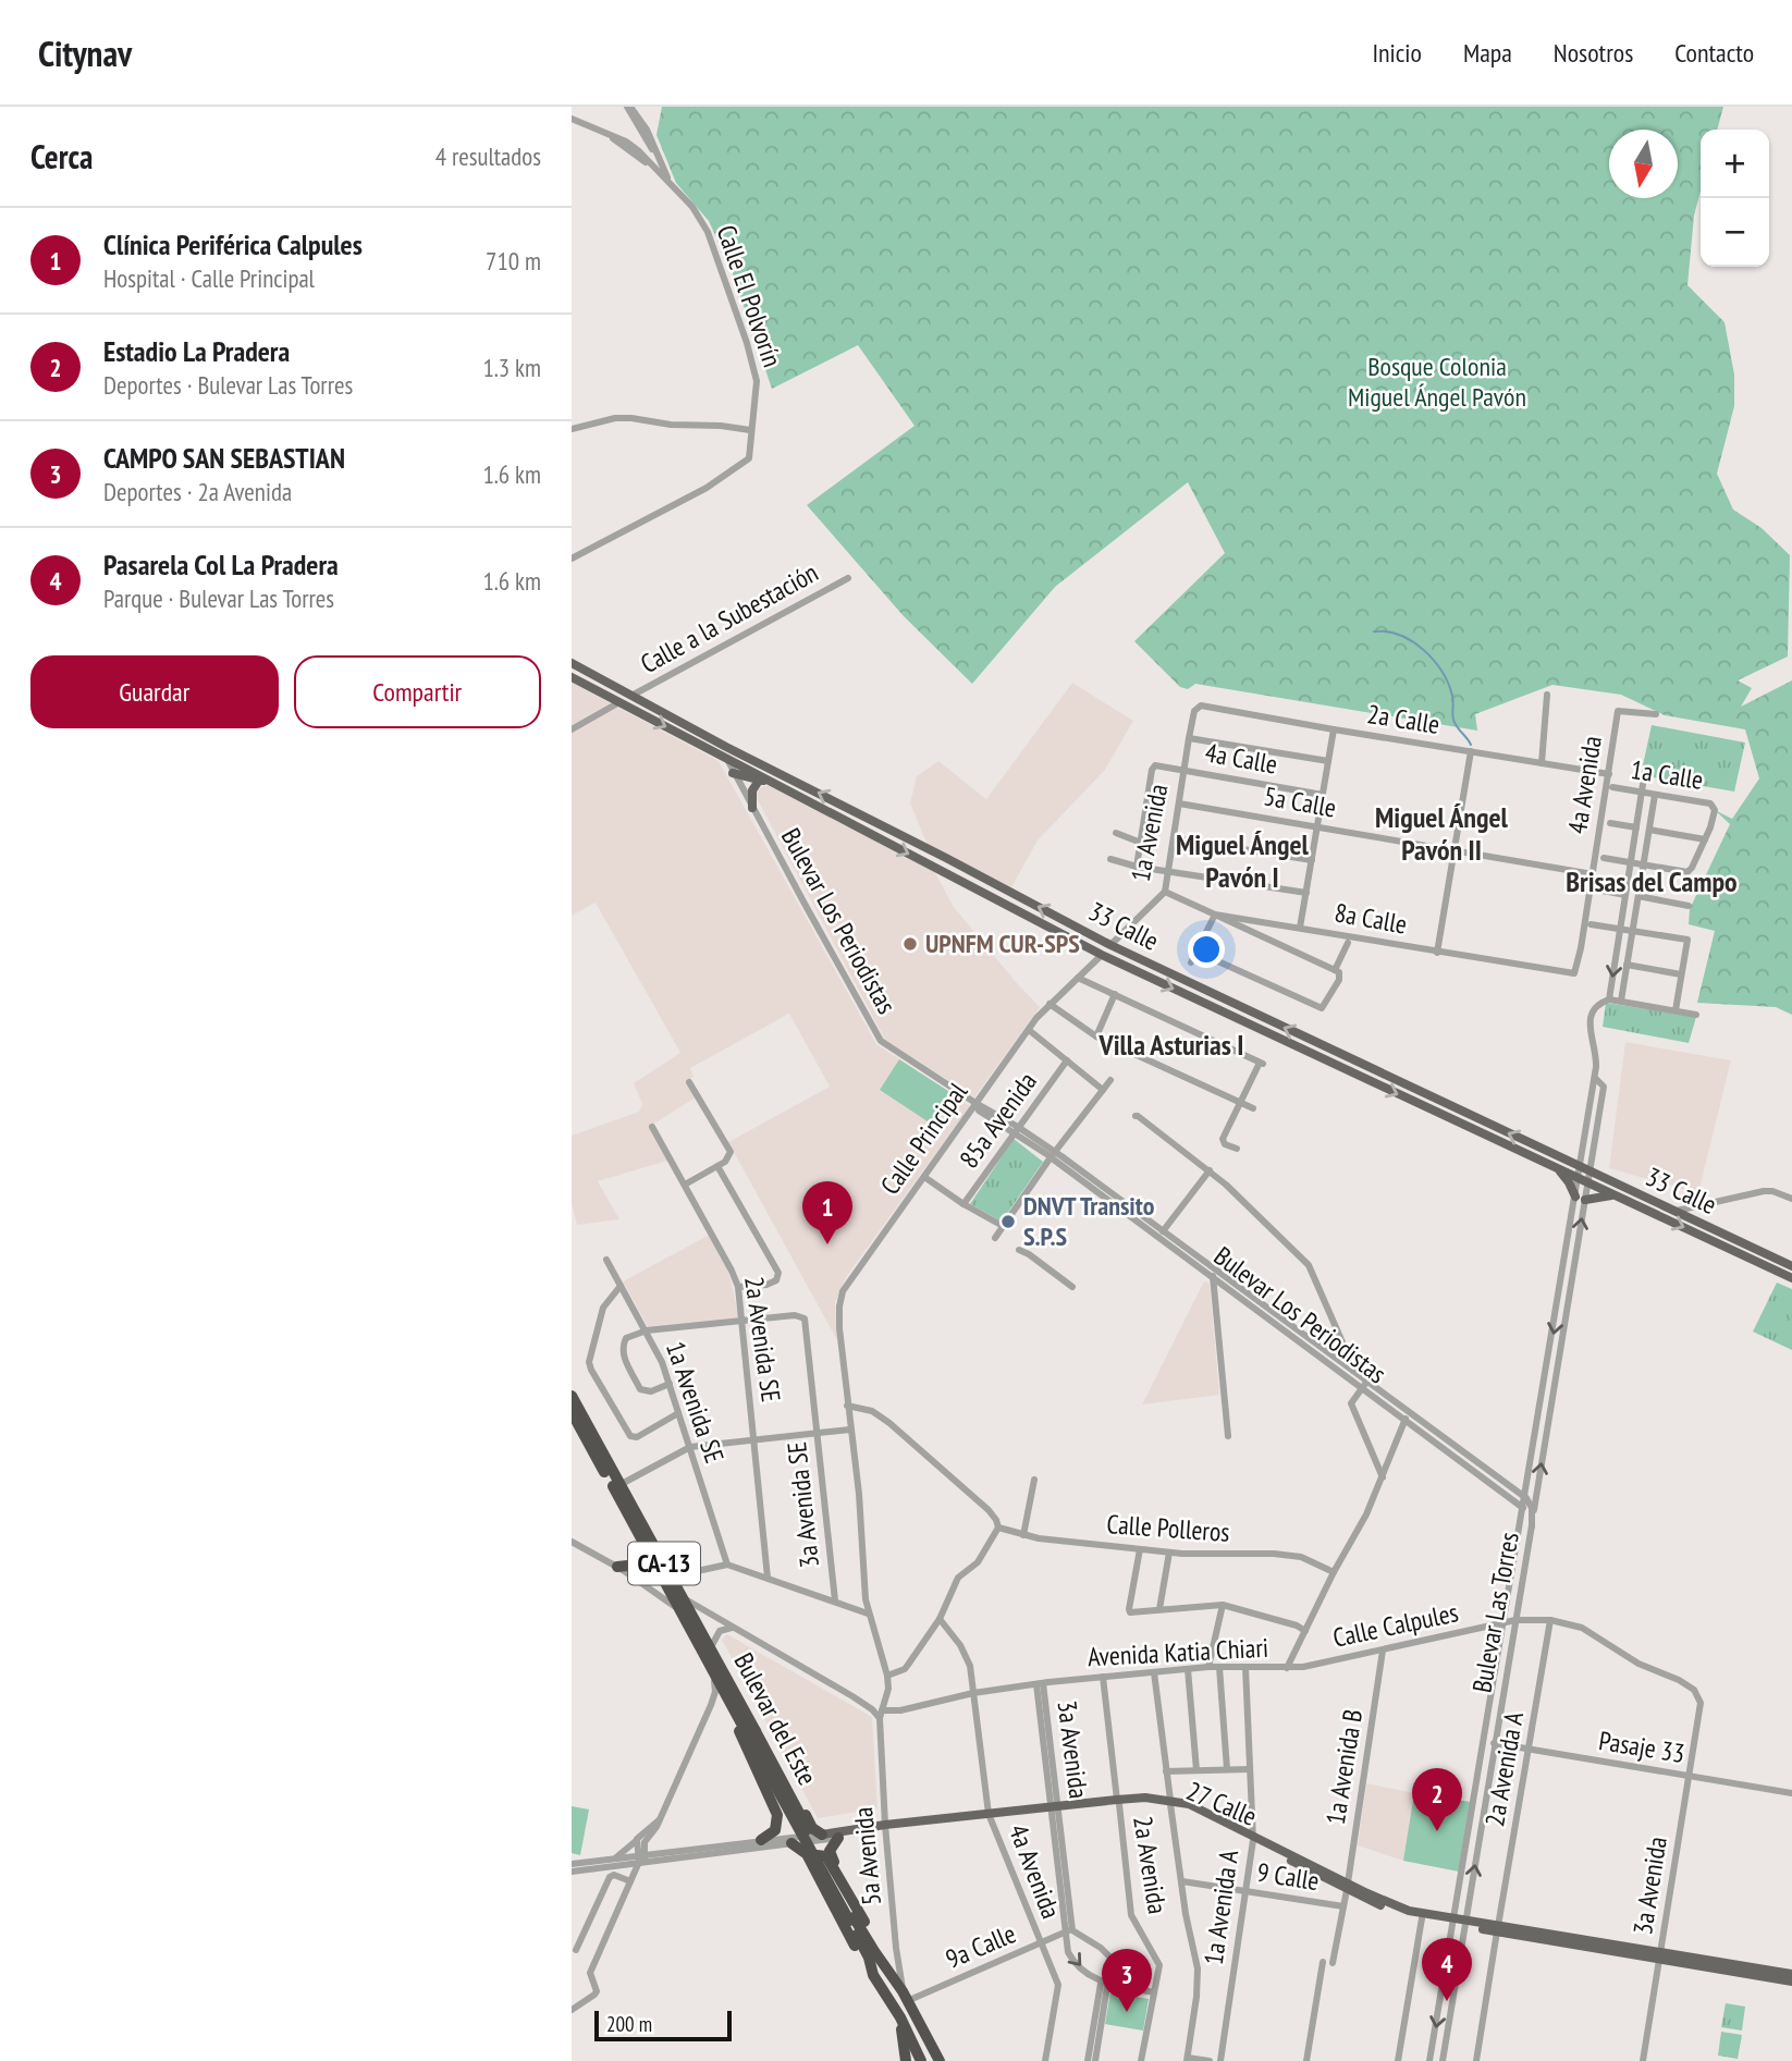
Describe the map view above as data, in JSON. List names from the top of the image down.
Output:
{
  "streets": {
    "highway": ["CA-13", "Bulevar del Este"],
    "main road": ["33 Calle", "27 Calle"],
    "street": [
      "Calle El Polvorín",
      "Calle a la Subestación",
      "2a Calle",
      "4a Calle",
      "1a Calle",
      "4a Avenida",
      "5a Calle",
      "1a Avenida",
      "8a Calle",
      "Bulevar Los Periodistas",
      "85a Avenida",
      "Calle Principal",
      "2a Avenida SE",
      "1a Avenida SE",
      "3a Avenida SE",
      "Calle Polleros",
      "Bulevar Las Torres",
      "Calle Calpules",
      "Avenida Katia Chiari",
      "Pasaje 33",
      "3a Avenida",
      "1a Avenida B",
      "2a Avenida A",
      "5a Avenida",
      "2a Avenida",
      "9 Calle",
      "1a Avenida A",
      "9a Calle"
    ]
  },
  "crossings": [
    ["Calle a la Subestación", "33 Calle"],
    ["2a Calle", "4a Avenida"],
    ["2a Calle", "1a Avenida"],
    ["4a Calle", "1a Avenida"],
    ["4a Avenida", "5a Calle"],
    ["4a Avenida", "8a Calle"],
    ["4a Avenida", "Avenida Katia Chiari"],
    ["4a Avenida", "27 Calle"],
    ["4a Avenida", "9a Calle"],
    ["5a Calle", "1a Avenida"],
    ["1a Avenida", "8a Calle"],
    ["1a Avenida", "33 Calle"],
    ["Bulevar Los Periodistas", "33 Calle"],
    ["Bulevar Los Periodistas", "85a Avenida"],
    ["Bulevar Los Periodistas", "Calle Principal"],
    ["Bulevar Los Periodistas", "Bulevar Las Torres"],
    ["Bulevar Los Periodistas", "Avenida Katia Chiari"],
    ["33 Calle", "Calle Principal"],
    ["33 Calle", "Bulevar Las Torres"],
    ["Calle Principal", "Avenida Katia Chiari"],
    ["Calle Principal", "5a Avenida"],
    ["2a Avenida SE", "3a Avenida SE"],
    ["Calle Polleros", "Avenida Katia Chiari"],
    ["Bulevar Las Torres", "Calle Calpules"],
    ["Bulevar Las Torres", "Pasaje 33"],
    ["Bulevar Las Torres", "27 Calle"],
    ["Calle Calpules", "Avenida Katia Chiari"],
    ["Calle Calpules", "3a Avenida"],
    ["Calle Calpules", "1a Avenida B"],
    ["Calle Calpules", "2a Avenida A"],
    ["Avenida Katia Chiari", "3a Avenida"],
    ["Avenida Katia Chiari", "5a Avenida"],
    ["Avenida Katia Chiari", "2a Avenida"],
    ["Avenida Katia Chiari", "1a Avenida A"],
    ["Bulevar del Este", "5a Avenida"],
    ["Bulevar del Este", "9a Calle"],
    ["Pasaje 33", "3a Avenida"],
    ["Pasaje 33", "2a Avenida A"],
    ["3a Avenida", "27 Calle"],
    ["3a Avenida", "9a Calle"],
    ["1a Avenida B", "27 Calle"],
    ["1a Avenida B", "9 Calle"],
    ["2a Avenida A", "27 Calle"],
    ["27 Calle", "5a Avenida"],
    ["27 Calle", "2a Avenida"],
    ["27 Calle", "1a Avenida A"],
    ["5a Avenida", "9a Calle"],
    ["9 Calle", "1a Avenida A"]
  ],
  "districts": [
    "Miguel Ángel Pavón II",
    "Miguel Ángel Pavón I",
    "Brisas del Campo",
    "Villa Asturias I"
  ],
  "parks": ["Bosque Colonia Miguel Ángel Pavón"],
  "places": ["UPNFM CUR-SPS", "DNVT Transito S.P.S"],
  "scale_bar": "200 m",
  "north": "bottom",
  "page": {
    "header": "Citynav",
    "nav": [
      "Inicio",
      "Mapa",
      "Nosotros",
      "Contacto"
    ],
    "heading": ["Cerca", "4 resultados"],
    "map_buttons": ["+", "−"],
    "list": [
      {
        "mark": "1",
        "name": "Clínica Periférica Calpules",
        "note": "Hospital · Calle Principal",
        "value": "710 m"
      },
      {
        "mark": "2",
        "name": "Estadio La Pradera",
        "note": "Deportes · Bulevar Las Torres",
        "value": "1.3 km"
      },
      {
        "mark": "3",
        "name": "CAMPO SAN SEBASTIAN",
        "note": "Deportes · 2a Avenida",
        "value": "1.6 km"
      },
      {
        "mark": "4",
        "name": "Pasarela Col La Pradera",
        "note": "Parque · Bulevar Las Torres",
        "value": "1.6 km"
      }
    ],
    "buttons": ["Guardar", "Compartir"],
    "pins": [
      "1",
      "2",
      "4",
      "3"
    ],
    "scale": "200 m"
  }
}
